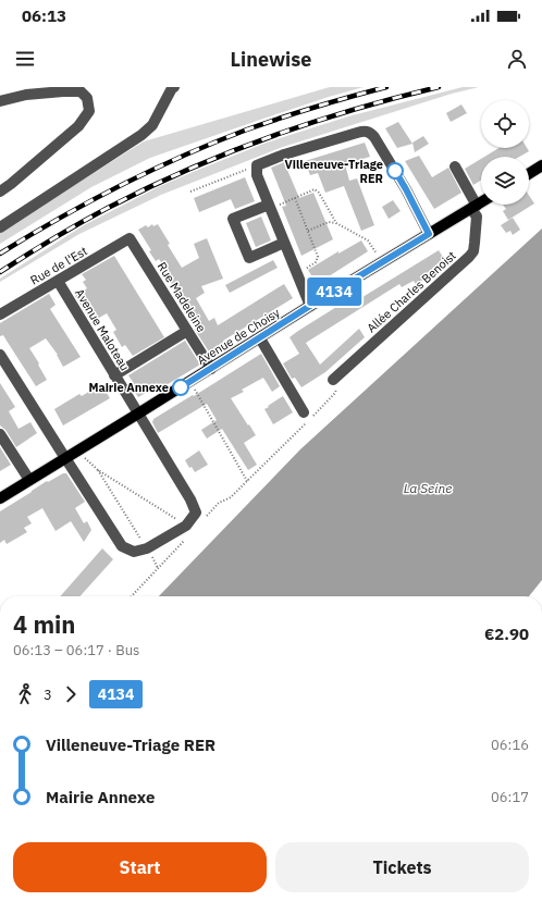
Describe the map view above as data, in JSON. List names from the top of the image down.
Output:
{
  "streets": {
    "main road": ["Avenue de Choisy"],
    "street": [
      "Rue de l'Est",
      "Allée Charles Benoist",
      "Rue Madeleine",
      "Avenue Maloteau"
    ]
  },
  "crossings": [
    ["Rue de l'Est", "Rue Madeleine"],
    ["Rue de l'Est", "Avenue Maloteau"],
    ["Allée Charles Benoist", "Avenue de Choisy"],
    ["Rue Madeleine", "Avenue de Choisy"],
    ["Avenue Maloteau", "Avenue de Choisy"]
  ],
  "water": ["La Seine"],
  "places": ["Villeneuve-Triage RER", "Mairie Annexe"],
  "lines": ["bus line 4134"],
  "page": {
    "status": "06:13",
    "header": "Linewise",
    "on_map": "4134",
    "heading": ["4 min", "06:13 – 06:17 · Bus", "€2.90"],
    "legs": ["3", "4134"],
    "list": [
      {
        "name": "Villeneuve-Triage RER",
        "value": "06:16"
      },
      {
        "name": "Mairie Annexe",
        "value": "06:17"
      }
    ],
    "buttons": ["Start", "Tickets"]
  }
}
